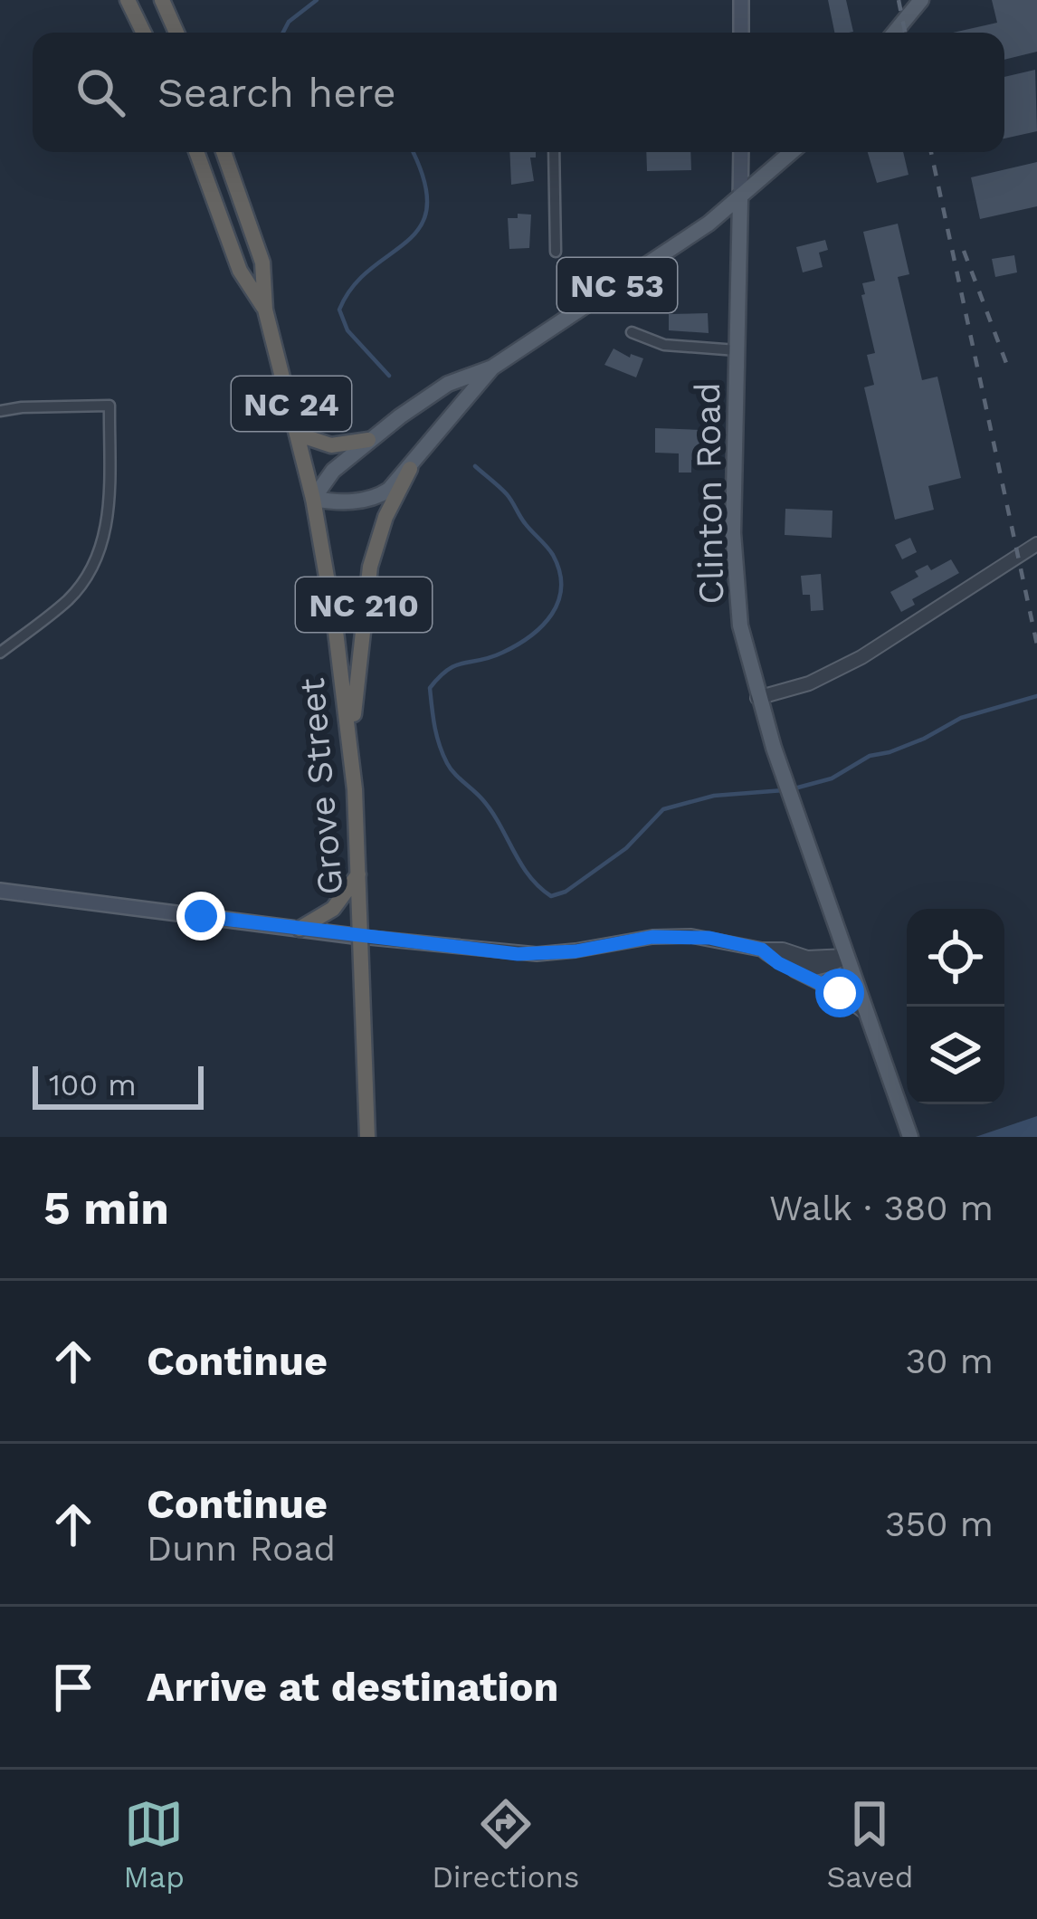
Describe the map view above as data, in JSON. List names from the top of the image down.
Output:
{
  "streets": {
    "highway": ["NC 24", "NC 210", "Grove Street"],
    "main road": ["NC 53", "Clinton Road"]
  },
  "crossings": [
    ["NC 53", "NC 24"],
    ["NC 53", "Clinton Road"],
    ["NC 53", "NC 210"],
    ["NC 53", "Grove Street"],
    ["NC 24", "Grove Street"],
    ["NC 210", "Grove Street"]
  ],
  "scale_bar": "100 m",
  "page": {
    "search": "Search here",
    "scale": "100 m",
    "heading": ["5 min", "Walk · 380 m"],
    "list": [
      ["Continue", "30 m"],
      ["Continue", "Dunn Road", "350 m"],
      "Arrive at destination"
    ],
    "nav": ["Map", "Directions", "Saved"]
  }
}
